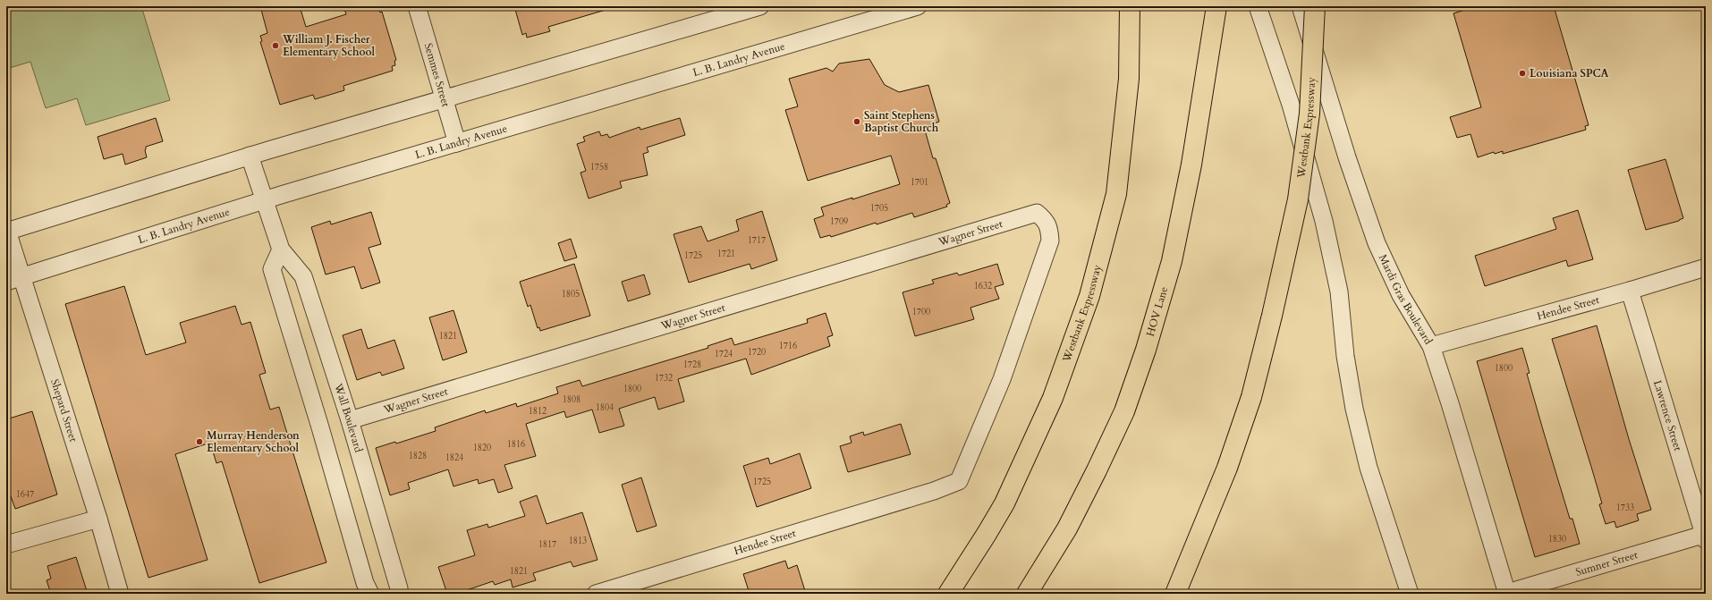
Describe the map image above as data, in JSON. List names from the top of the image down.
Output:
{
  "streets": {
    "highway": ["Westbank Expressway", "HOV Lane"],
    "street": [
      "L. B. Landry Avenue",
      "Semmes Street",
      "Wagner Street",
      "Mardi Gras Boulevard",
      "Hendee Street",
      "Shepard Street",
      "Lawrence Street",
      "Wall Boulevard",
      "Sumner Street"
    ]
  },
  "crossings": [
    ["L. B. Landry Avenue", "Semmes Street"],
    ["L. B. Landry Avenue", "Shepard Street"],
    ["L. B. Landry Avenue", "Wall Boulevard"],
    ["Wagner Street", "Hendee Street"],
    ["Wagner Street", "Wall Boulevard"],
    ["Mardi Gras Boulevard", "Hendee Street"],
    ["Mardi Gras Boulevard", "Sumner Street"],
    ["Hendee Street", "Lawrence Street"],
    ["Lawrence Street", "Sumner Street"]
  ],
  "places": [
    "William J. Fischer Elementary School",
    "Louisiana SPCA",
    "Saint Stephens Baptist Church",
    "Murray Henderson Elementary School"
  ],
  "house_numbers": [
    "1758",
    "1701",
    "1705",
    "1709",
    "1717",
    "1721",
    "1725",
    "1632",
    "1805",
    "1700",
    "1821",
    "1716",
    "1720",
    "1724",
    "1728",
    "1800",
    "1732",
    "1800",
    "1808",
    "1804",
    "1812",
    "1816",
    "1820",
    "1828",
    "1824",
    "1725",
    "1647",
    "1733",
    "1830",
    "1813",
    "1817",
    "1821"
  ]
}
